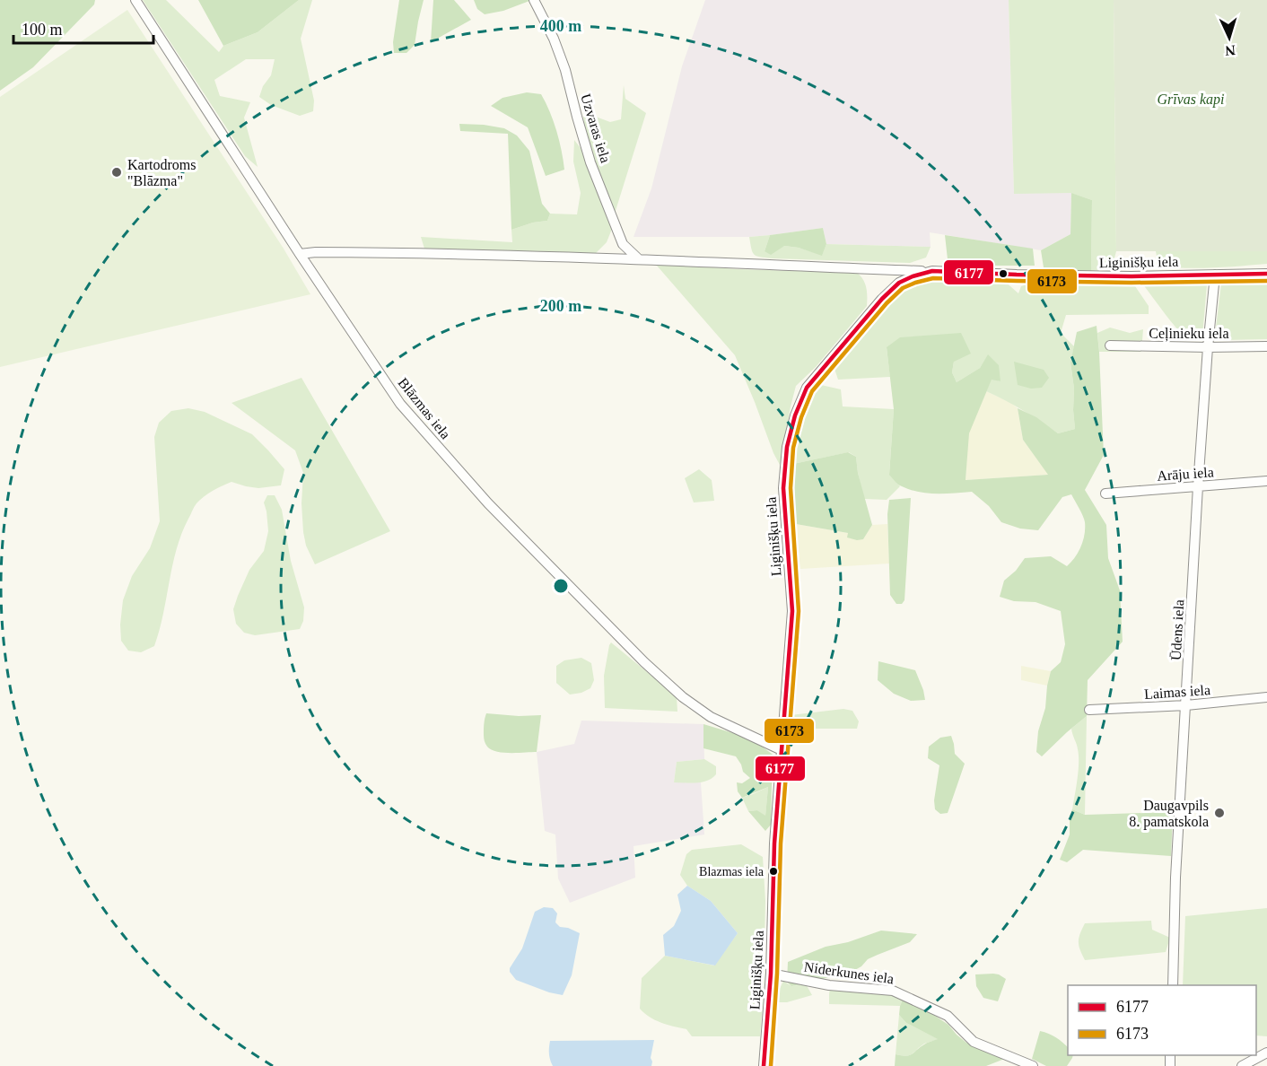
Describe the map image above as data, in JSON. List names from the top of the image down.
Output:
{
  "streets": {
    "street": [
      "Uzvaras iela",
      "Liginišķu iela",
      "Ceļinieku iela",
      "Blāzmas iela",
      "Arāju iela",
      "Ūdens iela",
      "Laimas iela",
      "Niderkunes iela"
    ]
  },
  "crossings": [
    ["Liginišķu iela", "Blāzmas iela"],
    ["Liginišķu iela", "Ūdens iela"],
    ["Liginišķu iela", "Niderkunes iela"],
    ["Ceļinieku iela", "Ūdens iela"],
    ["Arāju iela", "Ūdens iela"],
    ["Ūdens iela", "Laimas iela"]
  ],
  "parks": ["Grīvas kapi"],
  "places": ["Kartodroms \"Blāzma\"", "Daugavpils 8. pamatskola", "Blazmas iela"],
  "lines": ["transit line 6177", "transit line 6173"],
  "legend": ["6177", "6173"],
  "scale_bar": "100 m",
  "north": "bottom",
  "rings": ["400 m", "200 m"]
}
